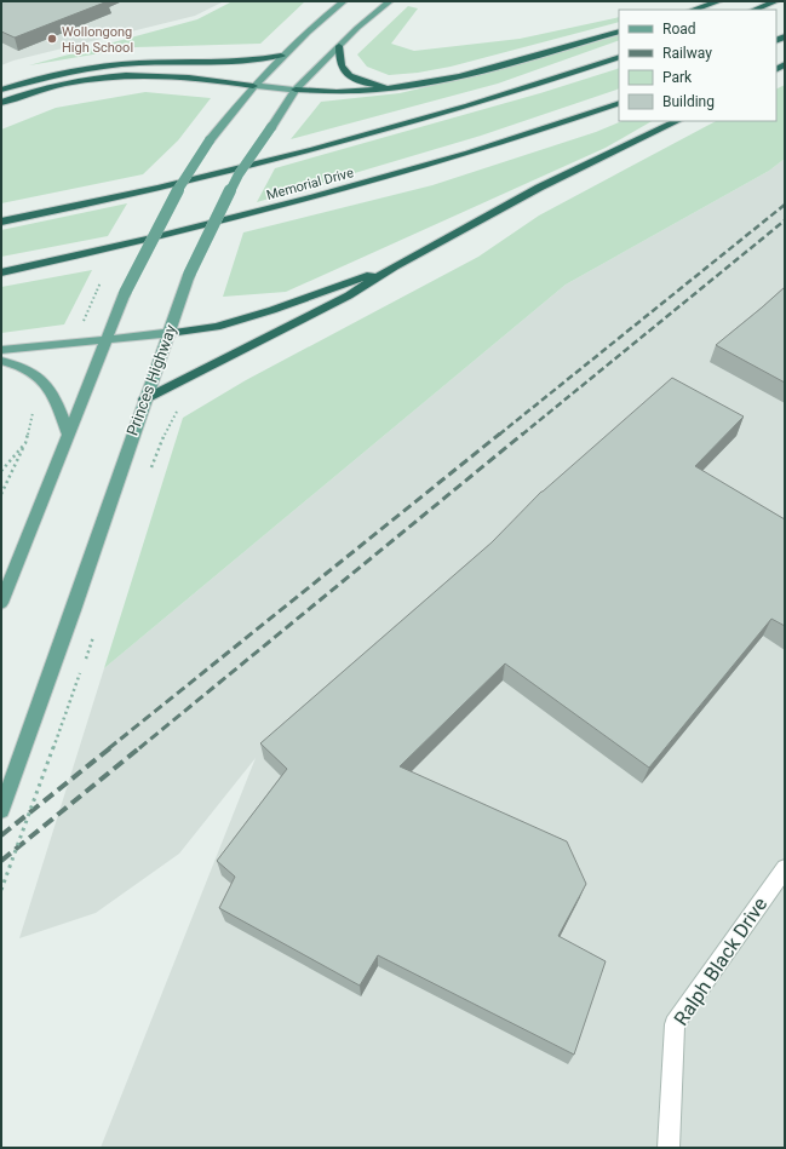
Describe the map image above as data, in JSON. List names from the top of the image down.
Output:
{
  "streets": {
    "highway": ["Memorial Drive"],
    "main road": ["Princes Highway"],
    "street": ["Ralph Black Drive"]
  },
  "places": ["Wollongong High School"],
  "legend": [
    "Road",
    "Railway",
    "Park",
    "Building"
  ]
}
